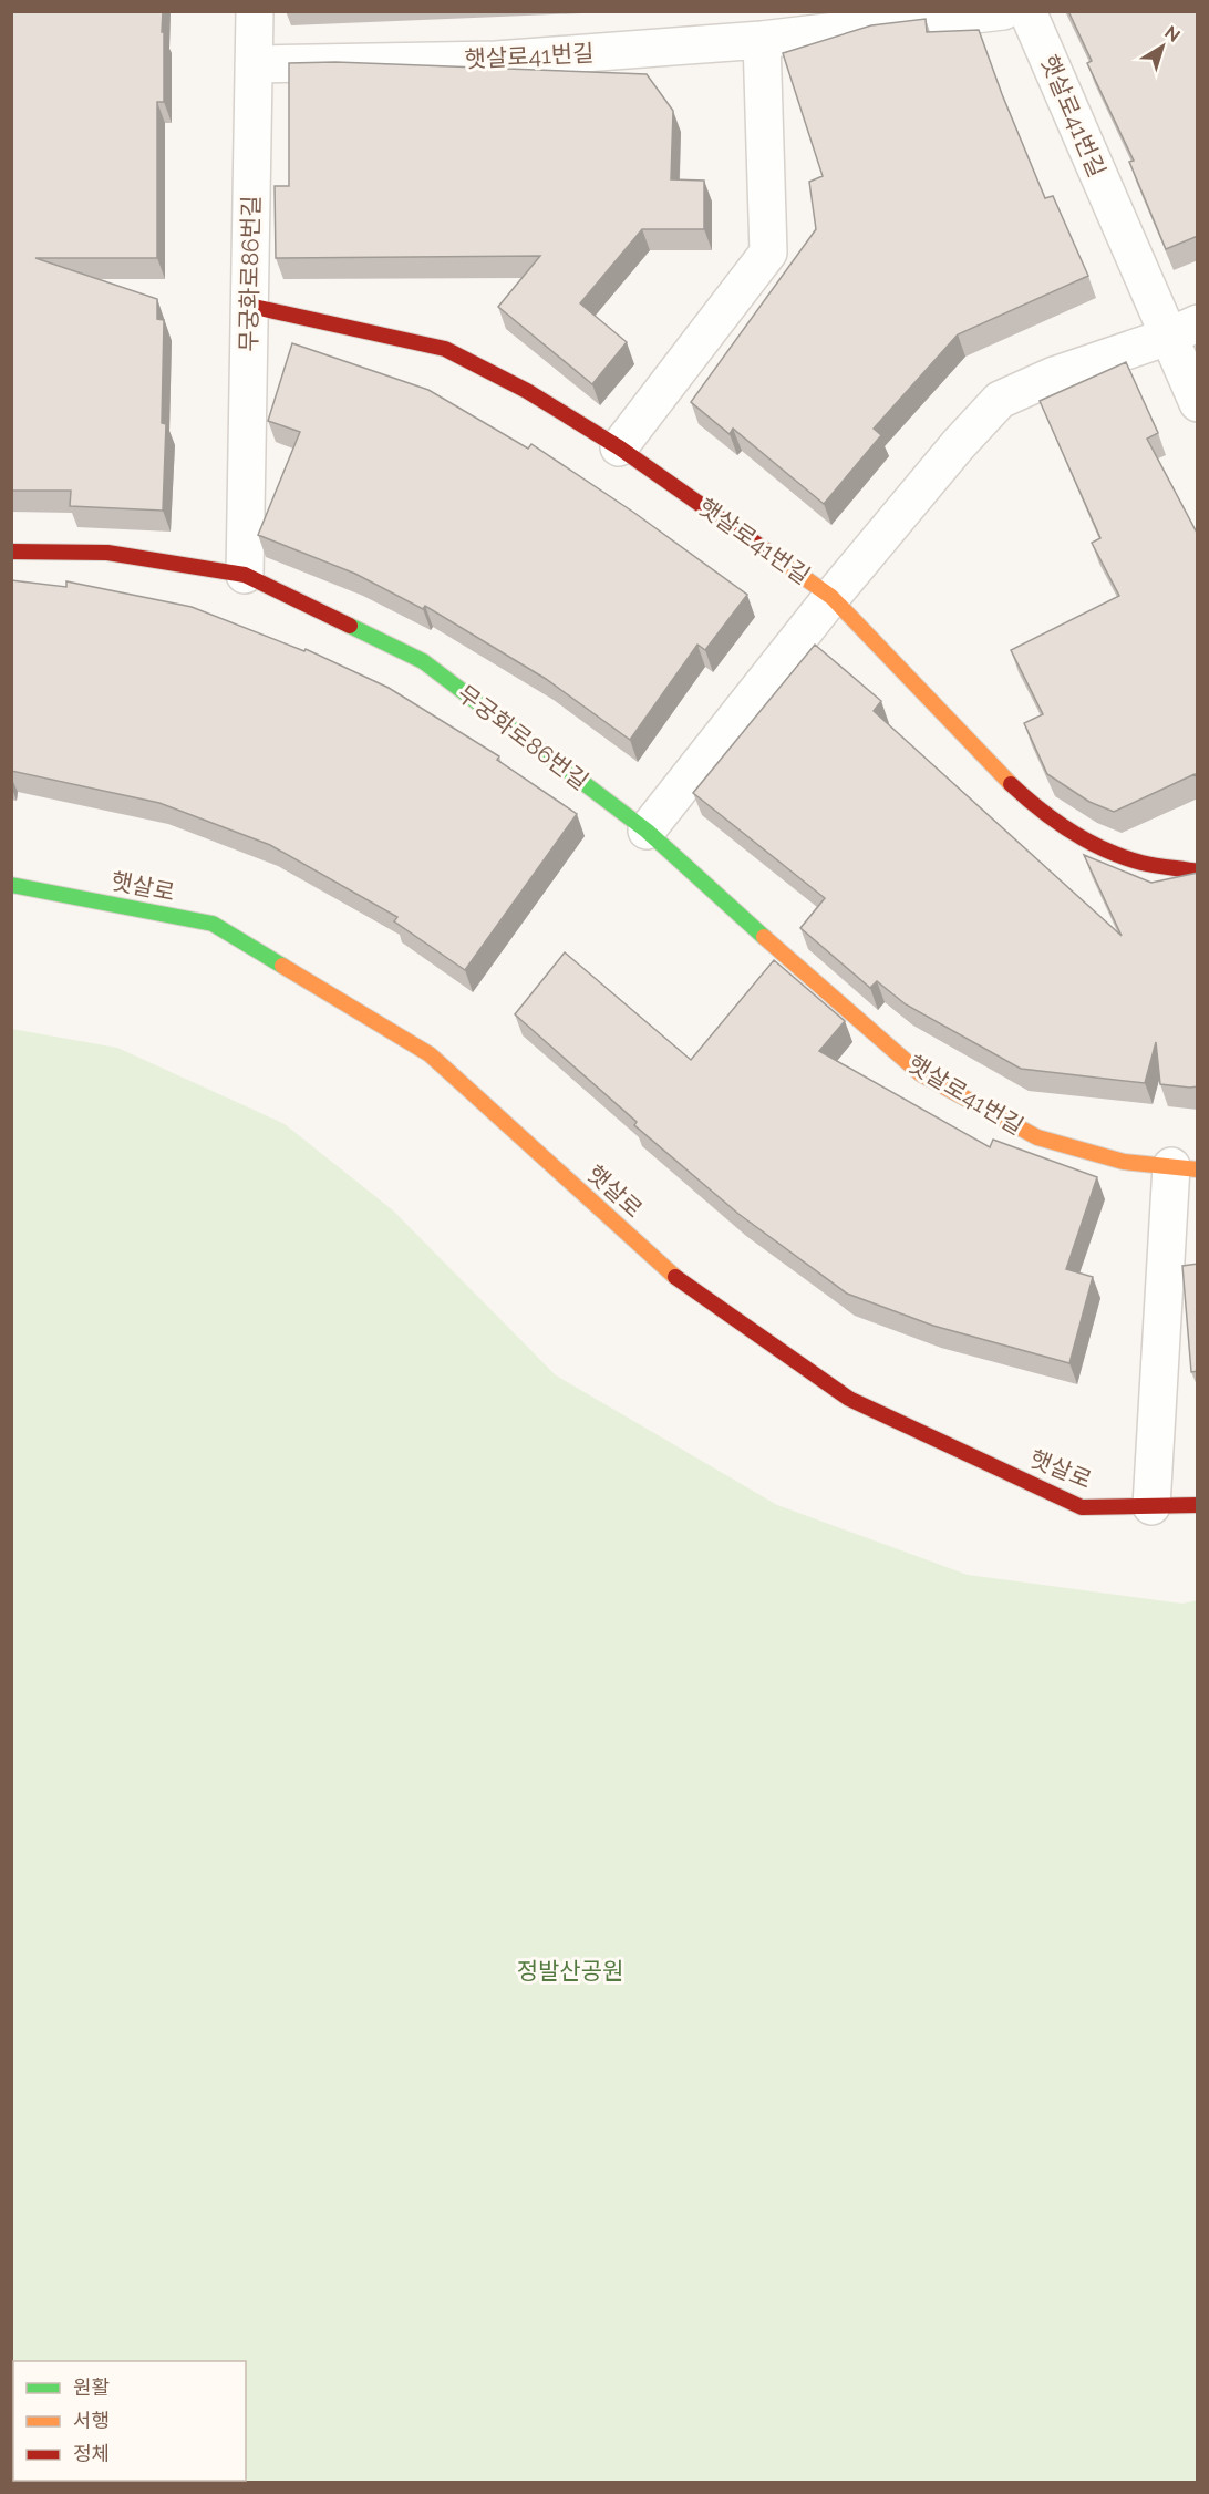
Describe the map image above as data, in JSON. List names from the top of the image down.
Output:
{
  "streets": {
    "street": ["햇살로41번길", "무궁화로86번길", "햇살로"]
  },
  "crossings": [
    ["햇살로41번길", "무궁화로86번길"]
  ],
  "parks": ["정발산공원"],
  "legend": ["원활", "서행", "정체"],
  "north": "top right"
}
